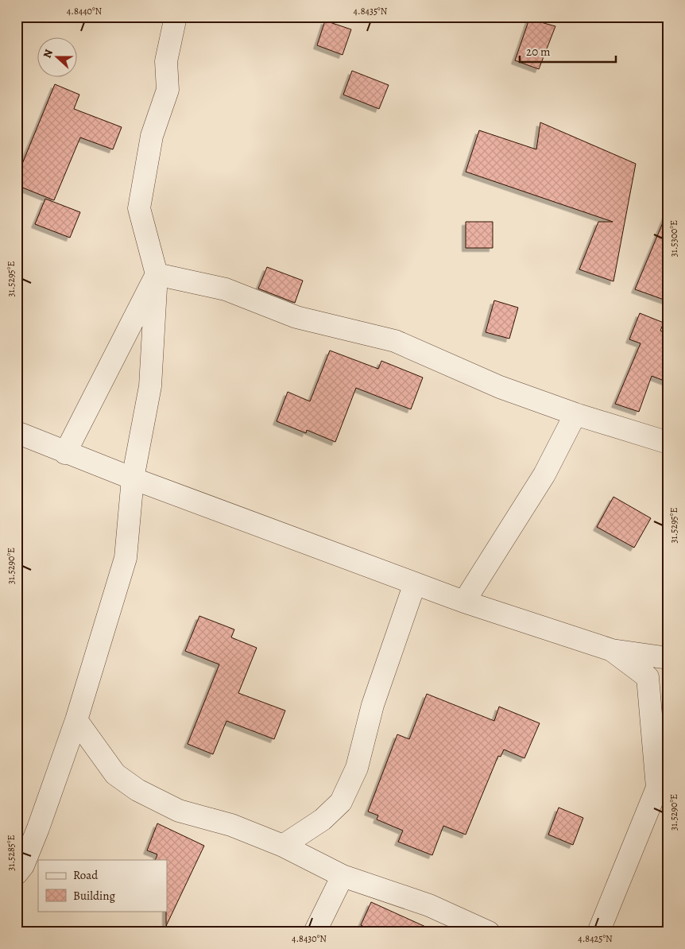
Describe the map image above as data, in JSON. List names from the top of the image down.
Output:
{
  "legend": ["Road", "Building"],
  "scale_bar": "20 m",
  "north": "left",
  "coordinates": [
    "4.8440°N",
    "4.8435°N",
    "31.5300°E",
    "31.5295°E",
    "31.5290°E",
    "31.5285°E",
    "4.8430°N",
    "4.8425°N"
  ]
}
